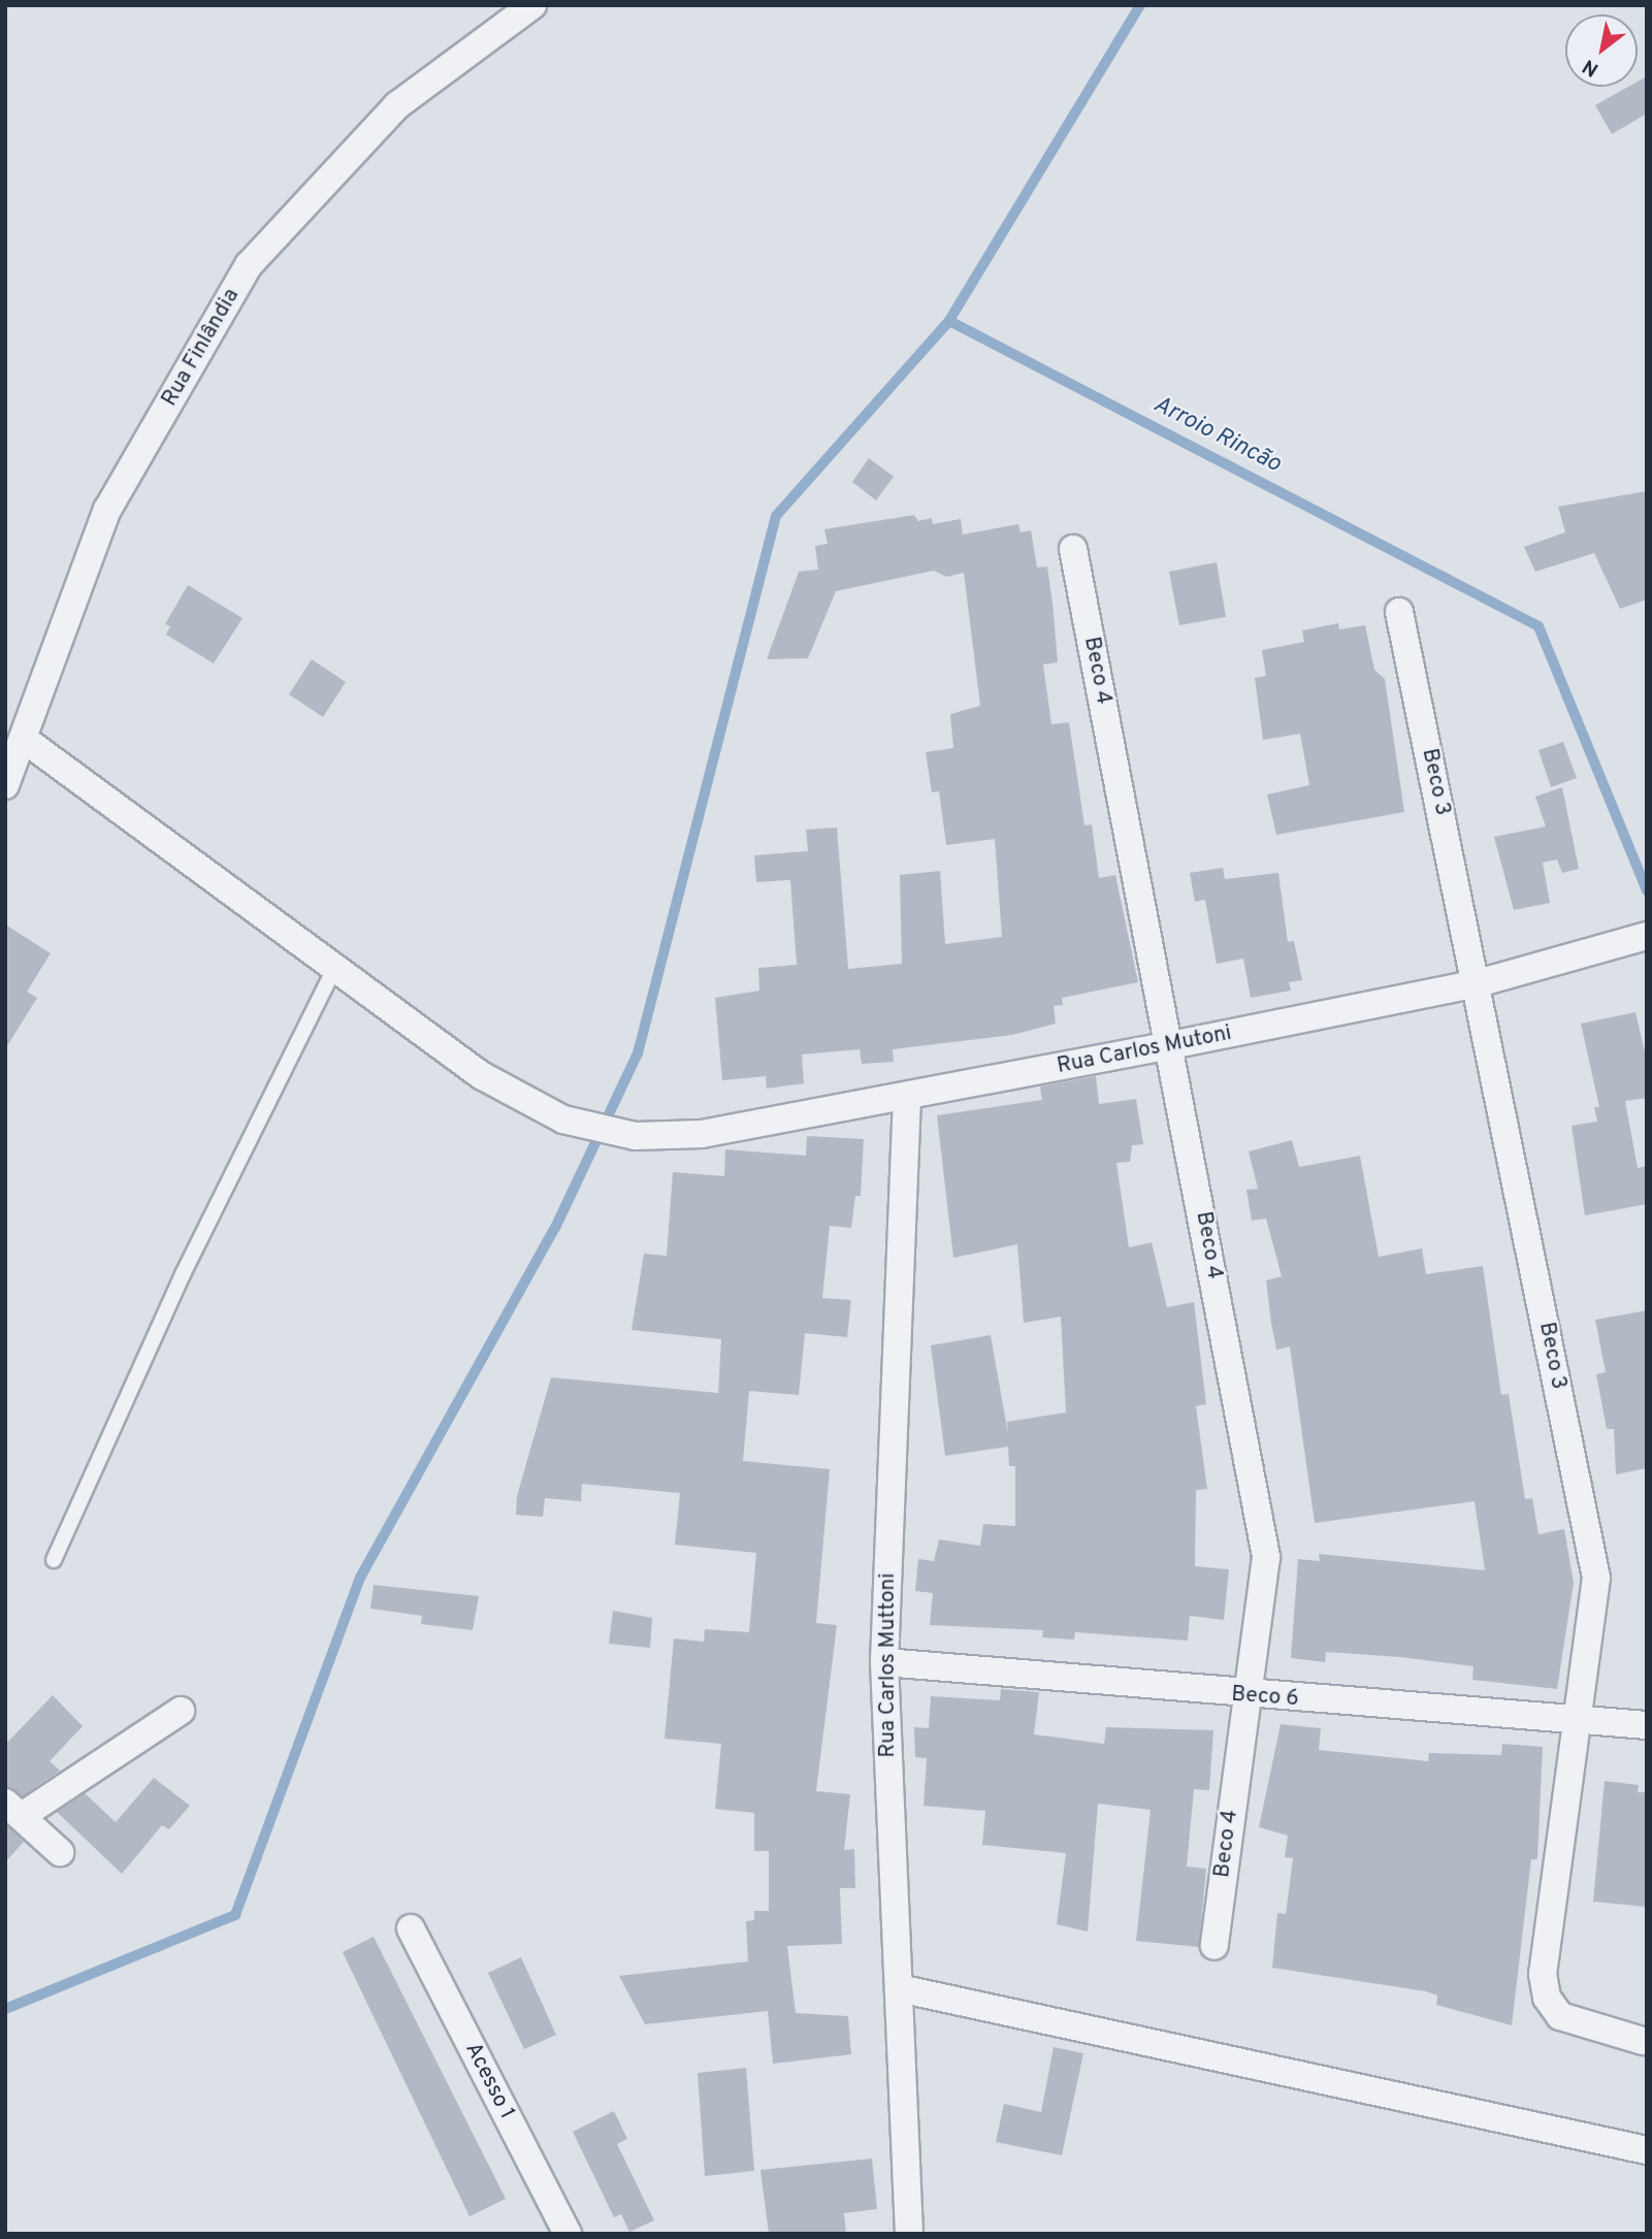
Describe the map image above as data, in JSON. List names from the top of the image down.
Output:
{
  "streets": {
    "street": [
      "Rua Finlândia",
      "Beco 4",
      "Beco 3",
      "Rua Carlos Mutoni",
      "Rua Carlos Muttoni",
      "Beco 6",
      "Acesso 1"
    ]
  },
  "crossings": [
    ["Rua Finlândia", "Rua Carlos Mutoni"],
    ["Beco 4", "Rua Carlos Mutoni"],
    ["Beco 4", "Beco 6"],
    ["Beco 3", "Rua Carlos Mutoni"],
    ["Beco 3", "Beco 6"],
    ["Rua Carlos Mutoni", "Rua Carlos Muttoni"],
    ["Rua Carlos Muttoni", "Beco 6"]
  ],
  "water": ["Arroio Rincão"],
  "north": "bottom left"
}
